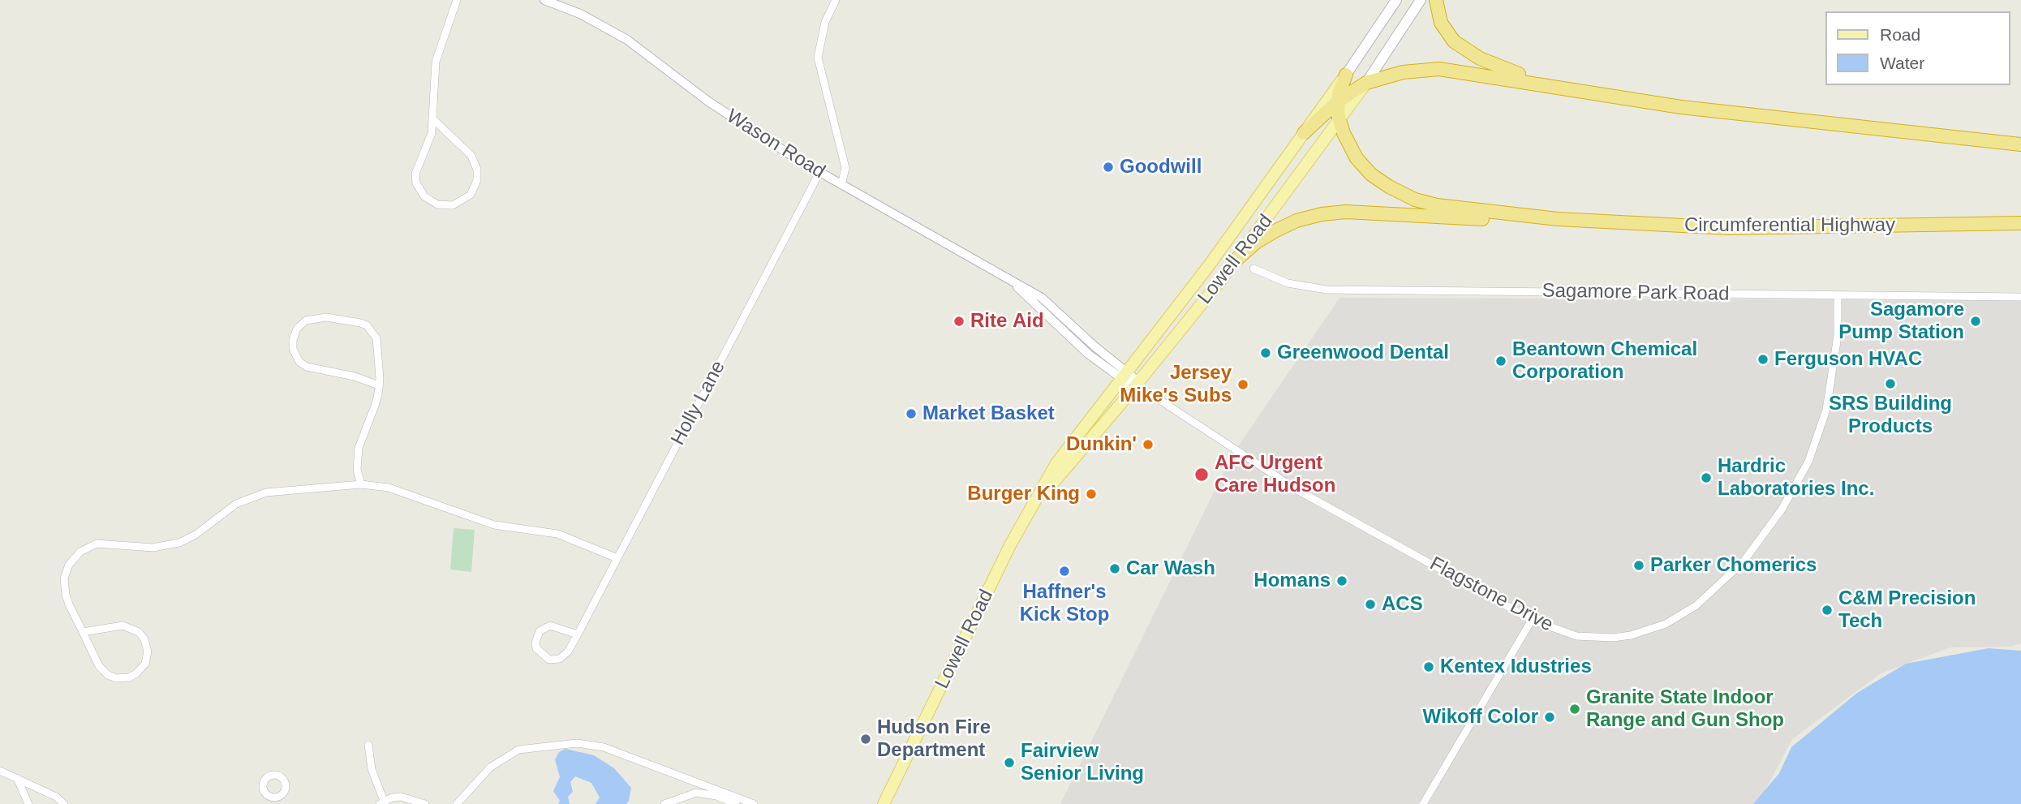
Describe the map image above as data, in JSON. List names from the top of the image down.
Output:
{
  "streets": {
    "highway": ["Circumferential Highway"],
    "main road": ["Lowell Road"],
    "street": [
      "Wason Road",
      "Sagamore Park Road",
      "Holly Lane",
      "Flagstone Drive"
    ]
  },
  "crossings": [
    ["Wason Road", "Lowell Road"],
    ["Wason Road", "Holly Lane"],
    ["Wason Road", "Flagstone Drive"],
    ["Lowell Road", "Flagstone Drive"],
    ["Sagamore Park Road", "Flagstone Drive"]
  ],
  "places": [
    "Goodwill",
    "Rite Aid",
    "Sagamore Pump Station",
    "Greenwood Dental",
    "Ferguson HVAC",
    "Beantown Chemical Corporation",
    "SRS Building Products",
    "Jersey Mike's Subs",
    "Market Basket",
    "Dunkin'",
    "AFC Urgent Care Hudson",
    "Hardric Laboratories Inc.",
    "Burger King",
    "Parker Chomerics",
    "Car Wash",
    "Haffner's Kick Stop",
    "Homans",
    "ACS",
    "C&M Precision Tech",
    "Kentex Idustries",
    "Granite State Indoor Range and Gun Shop",
    "Wikoff Color",
    "Hudson Fire Department",
    "Fairview Senior Living"
  ],
  "legend": ["Road", "Water"]
}
